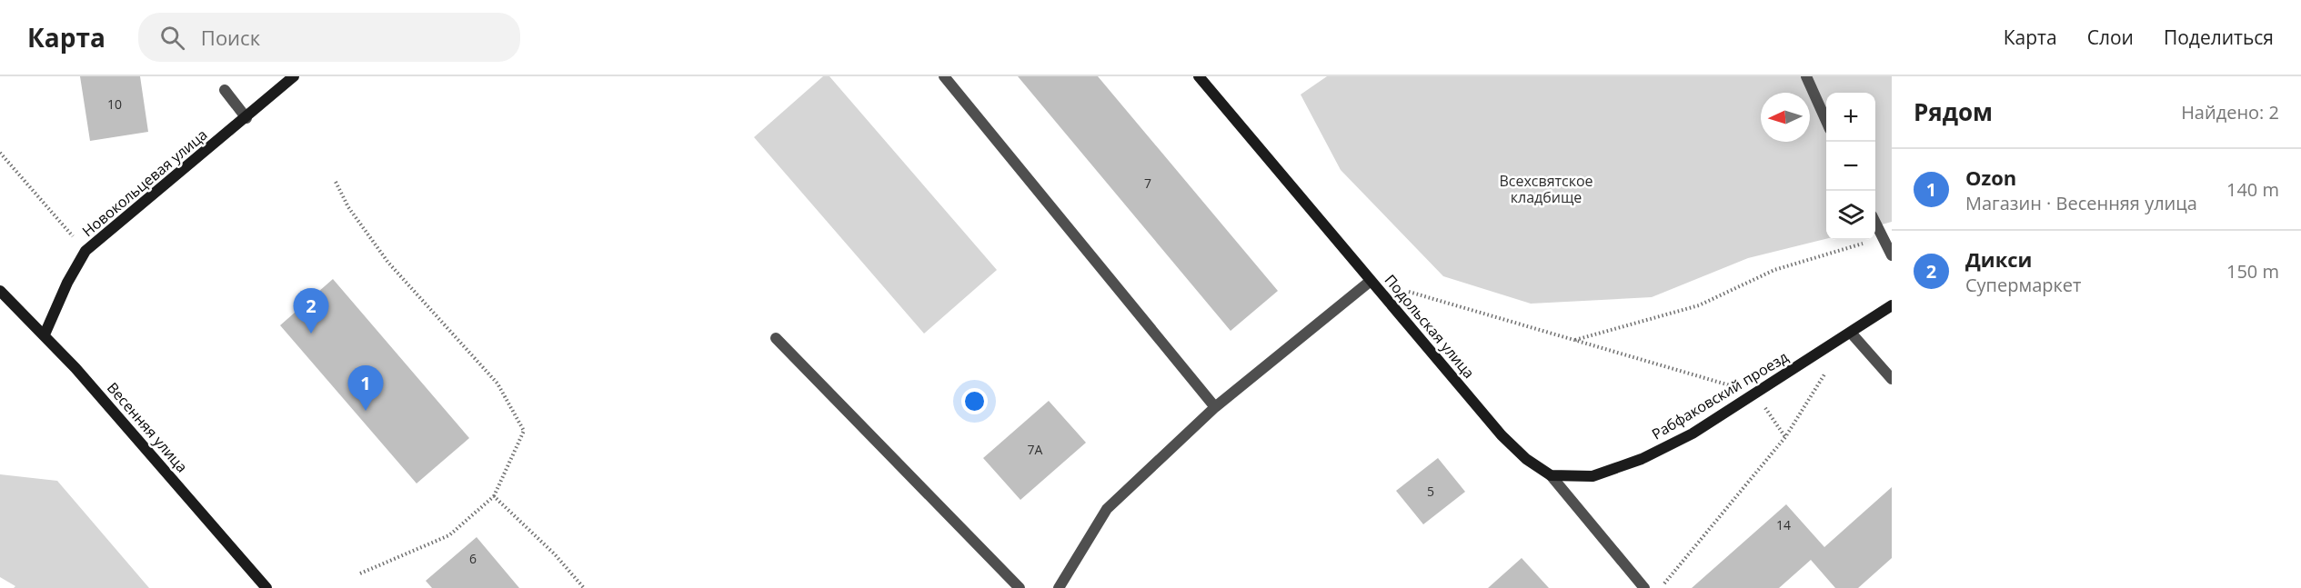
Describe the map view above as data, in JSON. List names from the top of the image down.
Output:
{
  "streets": {
    "street": [
      "Новокольцевая улица",
      "Подольская улица",
      "Рабфаковский проезд",
      "Весенняя улица"
    ]
  },
  "crossings": [
    ["Новокольцевая улица", "Весенняя улица"],
    ["Подольская улица", "Рабфаковский проезд"]
  ],
  "parks": ["Всехсвятское кладбище"],
  "house_numbers": [
    "10",
    "7",
    "7А",
    "5",
    "14",
    "6"
  ],
  "north": "left",
  "page": {
    "header": "Карта",
    "search": "Поиск",
    "nav": ["Карта", "Слои", "Поделиться"],
    "heading": ["Рядом", "Найдено: 2"],
    "map_buttons": ["+", "−"],
    "list": [
      {
        "mark": "1",
        "name": "Ozon",
        "note": "Магазин · Весенняя улица",
        "value": "140 m"
      },
      {
        "mark": "2",
        "name": "Дикси",
        "note": "Супермаркет",
        "value": "150 m"
      }
    ],
    "pins": ["2", "1"]
  }
}
